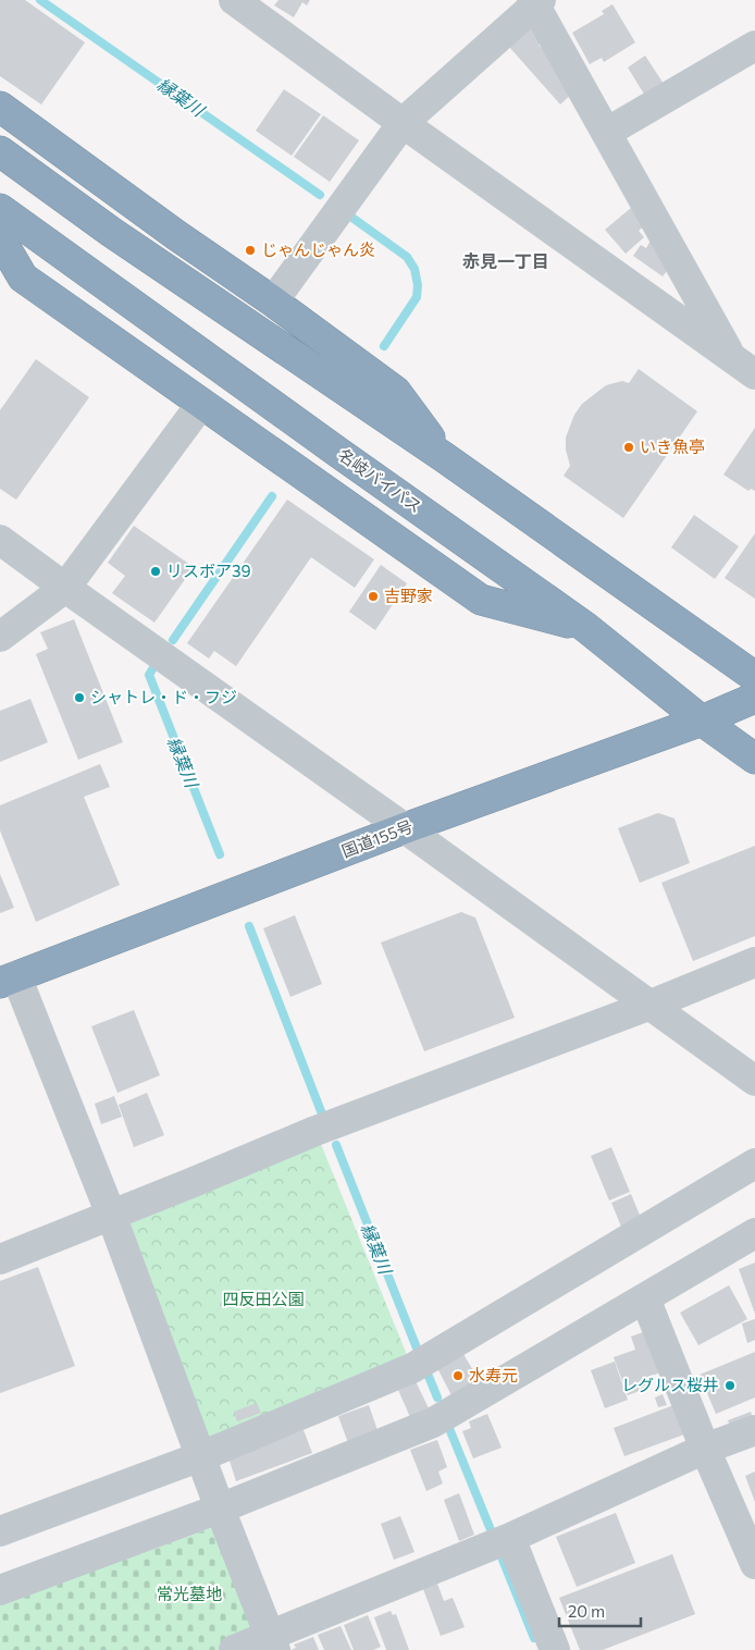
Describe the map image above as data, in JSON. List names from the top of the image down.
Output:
{
  "streets": {
    "highway": ["名岐バイパス", "国道155号"]
  },
  "crossings": [
    ["名岐バイパス", "国道155号"]
  ],
  "districts": ["赤見一丁目"],
  "water": ["縁葉川"],
  "parks": ["四反田公園", "常光墓地"],
  "places": [
    "じゃんじゃん炎",
    "いき魚亭",
    "リスボア39",
    "吉野家",
    "シャトレ・ド・フジ",
    "水寿元",
    "レグルス桜井"
  ],
  "scale_bar": "20 m"
}
